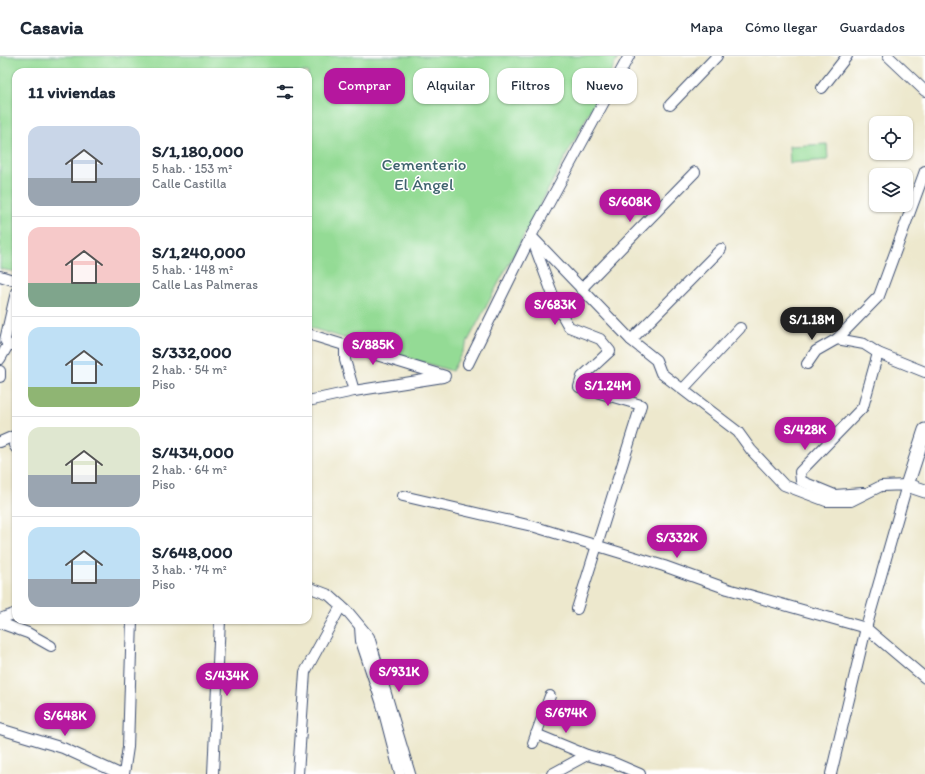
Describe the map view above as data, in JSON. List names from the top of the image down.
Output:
{
  "parks": ["Cementerio El Ángel"],
  "page": {
    "header": "Casavia",
    "nav": ["Mapa", "Cómo llegar", "Guardados"],
    "chip": [
      "Comprar",
      "Alquilar",
      "Filtros",
      "Nuevo"
    ],
    "heading": "11 viviendas",
    "list": [
      {
        "name": "S/1,180,000",
        "note": "5 hab. · 153 m² · Calle Castilla"
      },
      {
        "name": "S/1,240,000",
        "note": "5 hab. · 148 m² · Calle Las Palmeras"
      },
      {
        "name": "S/332,000",
        "note": "2 hab. · 54 m² · Piso"
      },
      {
        "name": "S/434,000",
        "note": "2 hab. · 64 m² · Piso"
      },
      {
        "name": "S/648,000",
        "note": "3 hab. · 74 m² · Piso"
      }
    ],
    "price": [
      "S/608K",
      "S/683K",
      "S/1.18M",
      "S/885K",
      "S/1.24M",
      "S/428K",
      "S/332K",
      "S/931K",
      "S/434K",
      "S/674K",
      "S/648K"
    ]
  }
}
